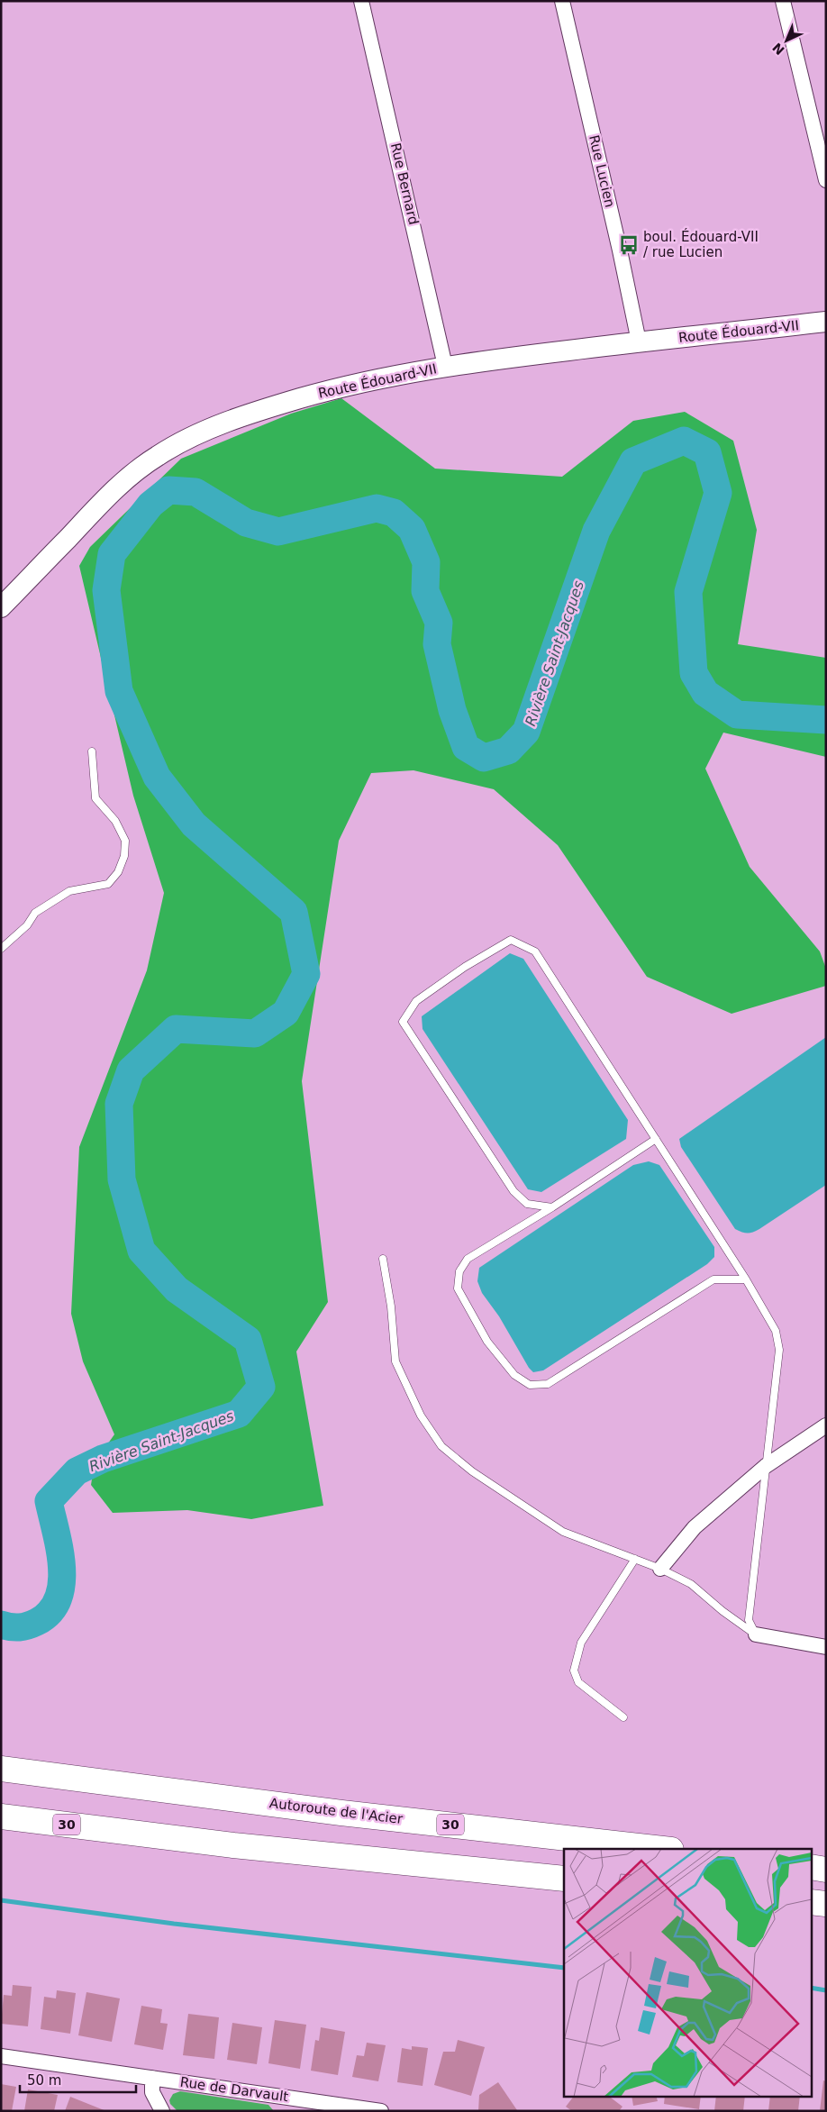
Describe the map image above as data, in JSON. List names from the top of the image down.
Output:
{
  "streets": {
    "highway": ["Autoroute de l'Acier", "30"],
    "main road": ["Route Édouard-VII"],
    "street": ["Rue Lucien", "Rue Bernard", "Rue de Darvault"]
  },
  "crossings": [
    ["Rue Lucien", "Route Édouard-VII"],
    ["Rue Bernard", "Route Édouard-VII"]
  ],
  "water": ["Rivière Saint-Jacques"],
  "places": {
    "bus stop": ["boul. Édouard-VII / rue Lucien"]
  },
  "scale_bar": "50 m",
  "north": "bottom left"
}
